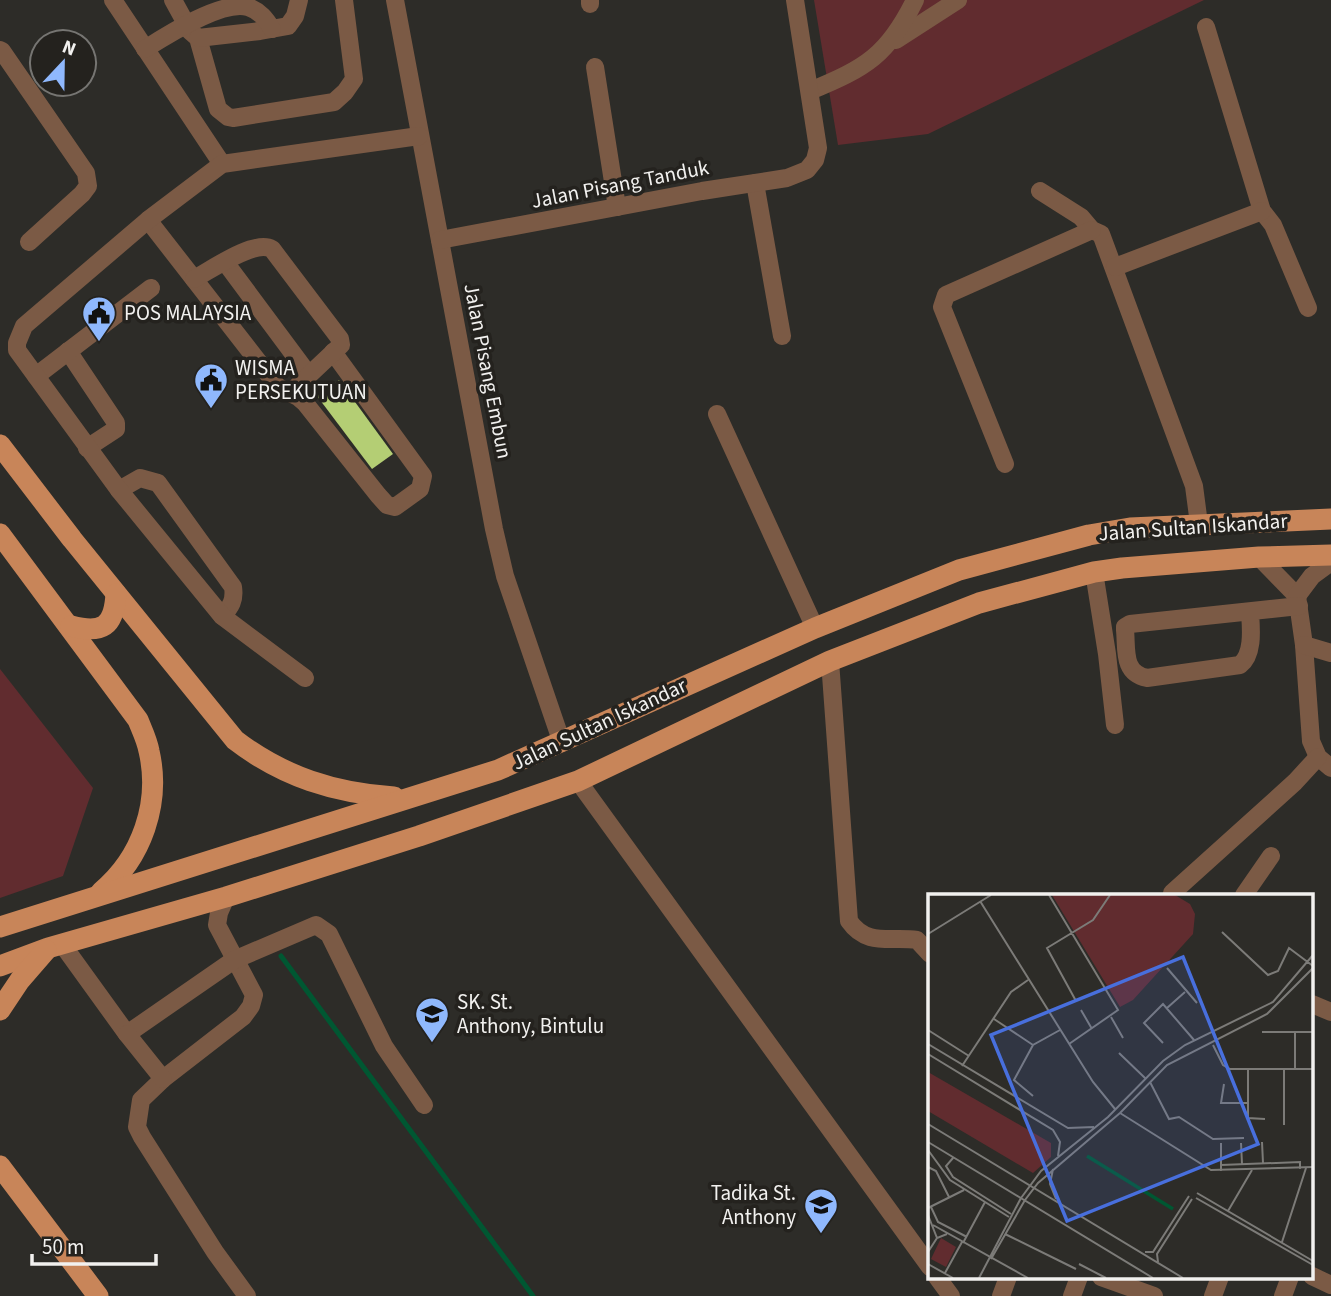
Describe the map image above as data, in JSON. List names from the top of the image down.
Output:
{
  "streets": {
    "main road": ["Jalan Sultan Iskandar"],
    "street": ["Jalan Pisang Tanduk", "Jalan Pisang Embun"]
  },
  "crossings": [
    ["Jalan Pisang Tanduk", "Jalan Pisang Embun"],
    ["Jalan Pisang Embun", "Jalan Sultan Iskandar"]
  ],
  "places": {
    "public building": ["POS MALAYSIA", "WISMA PERSEKUTUAN"],
    "school or university": ["SK. St. Anthony, Bintulu", "Tadika St. Anthony"]
  },
  "scale_bar": "50 m",
  "north": "top"
}
